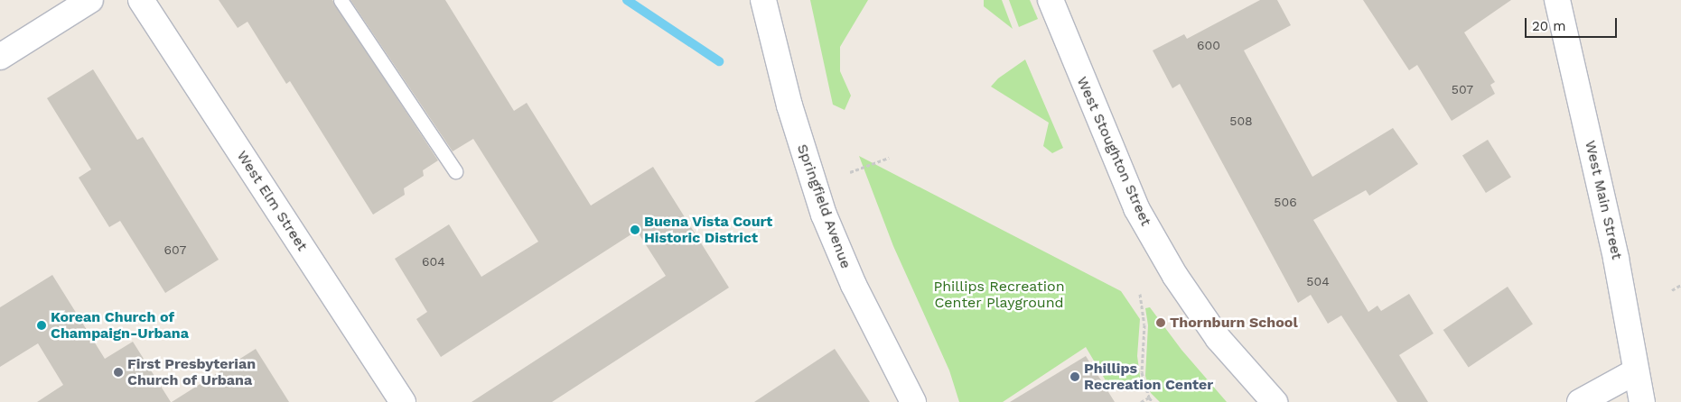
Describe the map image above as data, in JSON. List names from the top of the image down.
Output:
{
  "streets": {
    "street": [
      "West Stoughton Street",
      "West Main Street",
      "West Elm Street",
      "Springfield Avenue"
    ]
  },
  "parks": ["Phillips Recreation Center Playground"],
  "places": [
    "Buena Vista Court Historic District",
    "Thornburn School",
    "Korean Church of Champaign-Urbana",
    "First Presbyterian Church of Urbana",
    "Phillips Recreation Center"
  ],
  "house_numbers": [
    "600",
    "507",
    "508",
    "506",
    "607",
    "604",
    "504"
  ],
  "scale_bar": "20 m"
}
